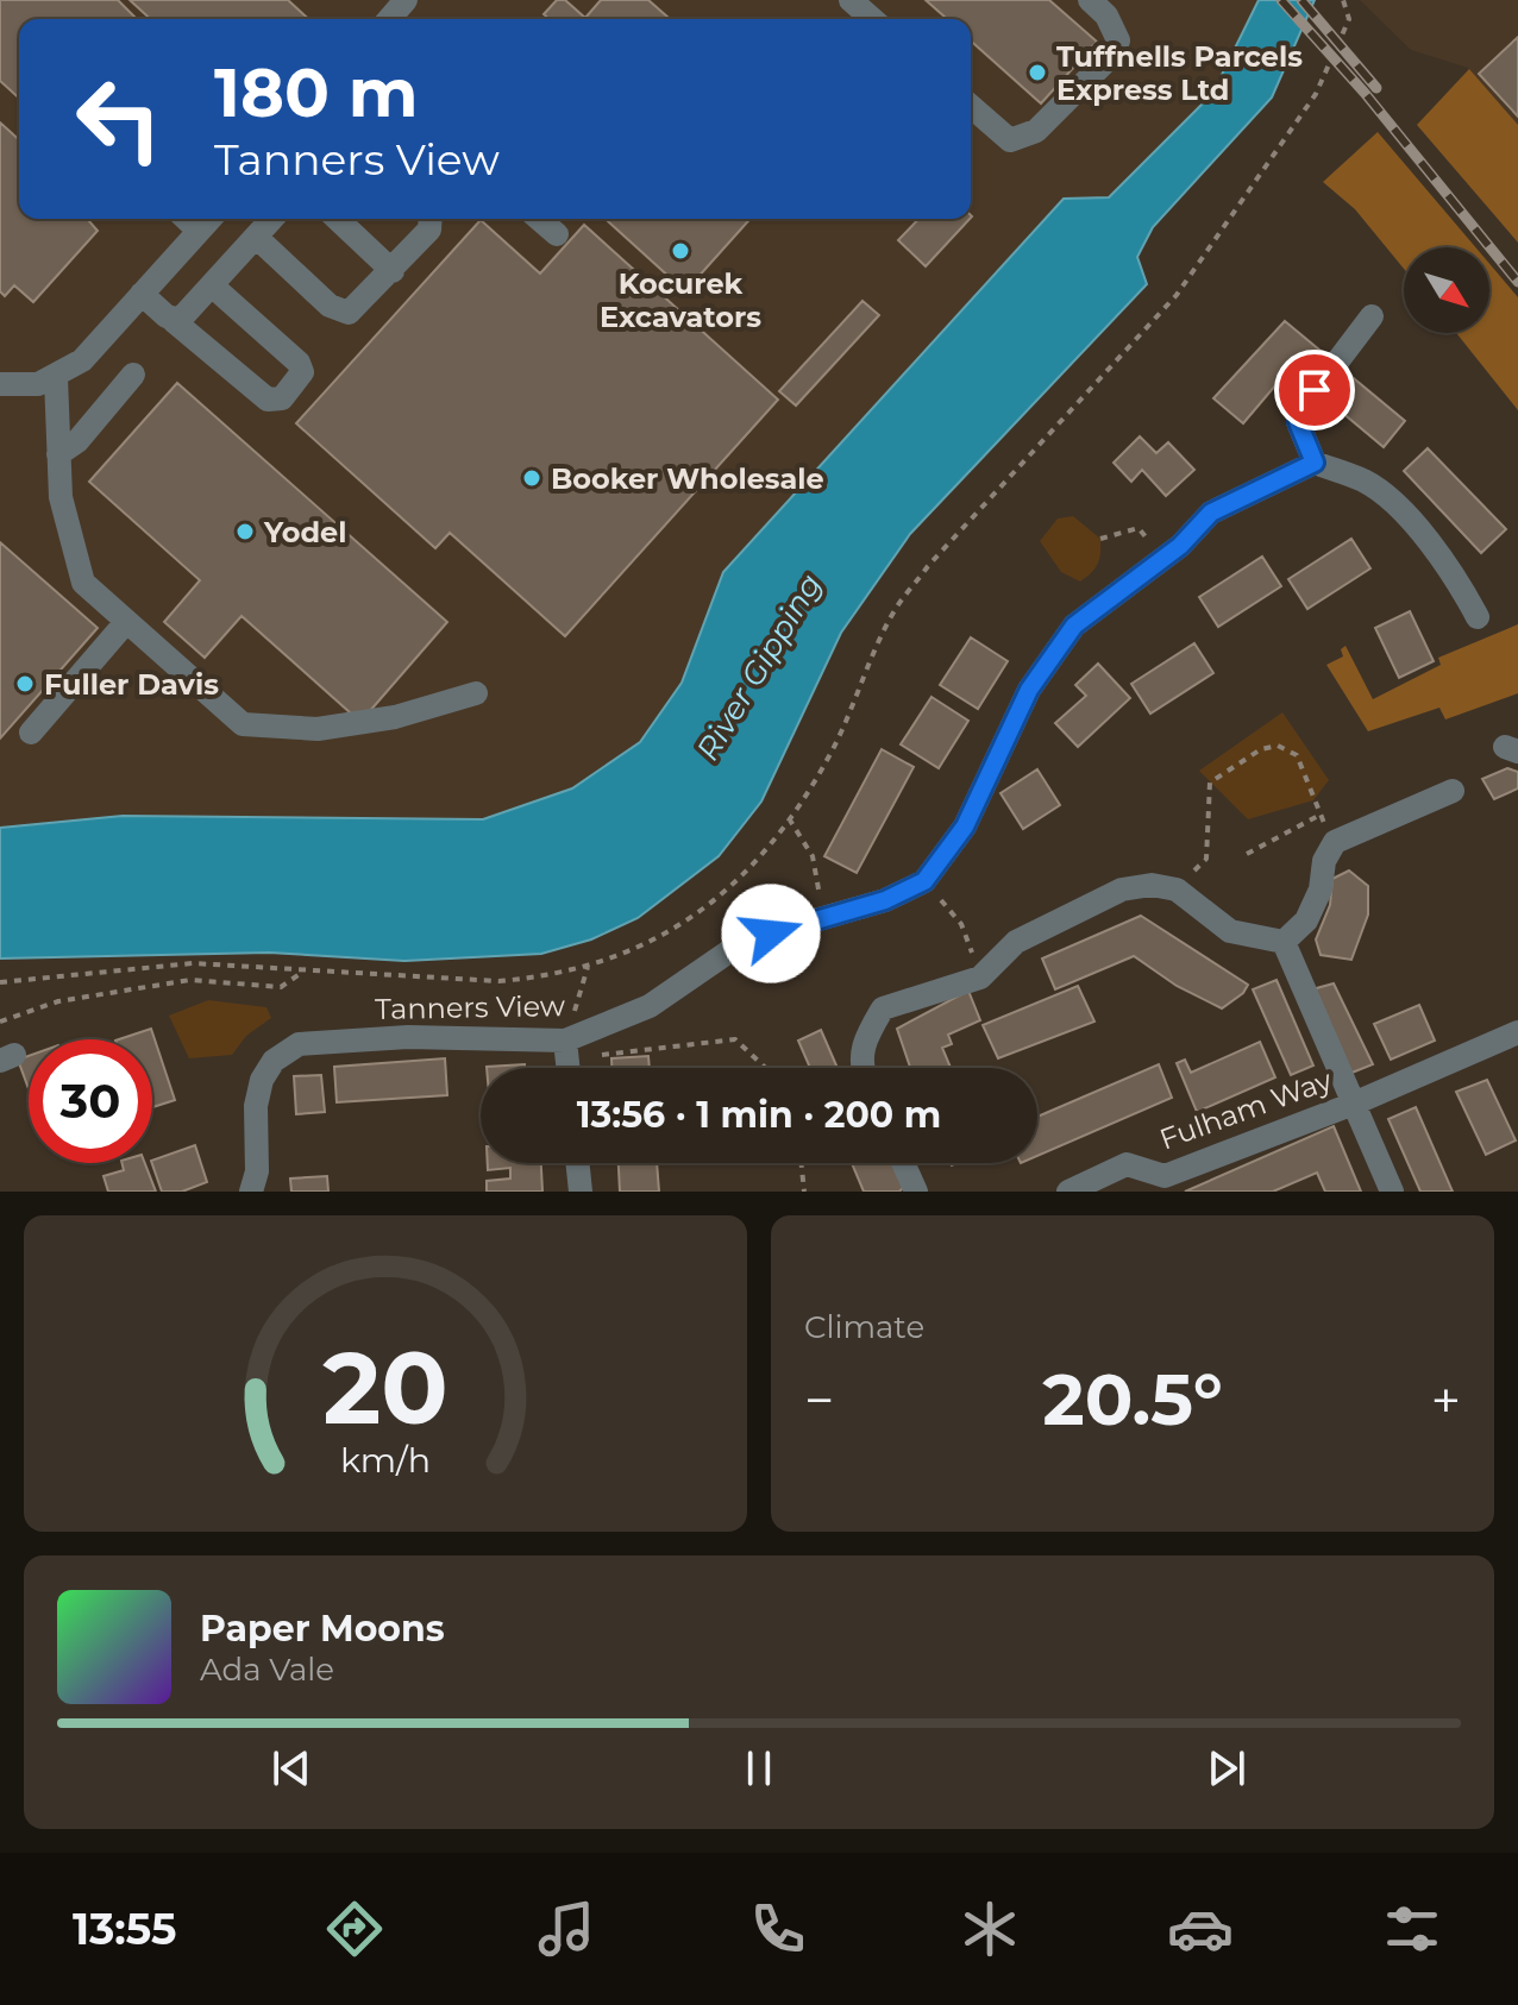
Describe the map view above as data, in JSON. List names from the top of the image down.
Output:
{
  "streets": {
    "street": ["Tanners View", "Fulham Way"]
  },
  "water": ["River Gipping"],
  "places": [
    "Tuffnells Parcels Express Ltd",
    "Kocurek Excavators",
    "Booker Wholesale",
    "Yodel",
    "Fuller Davis"
  ],
  "north": "bottom right",
  "page": {
    "turn": ["180 m", "Tanners View"],
    "limit": "30",
    "trip": "13:56 · 1 min · 200 m",
    "tile": "Climate",
    "heat": ["−", "20.5°", "+"],
    "song": ["Paper Moons", "Ada Vale"],
    "tabs": "13:55",
    "gauge": ["20", "km/h"]
  }
}
